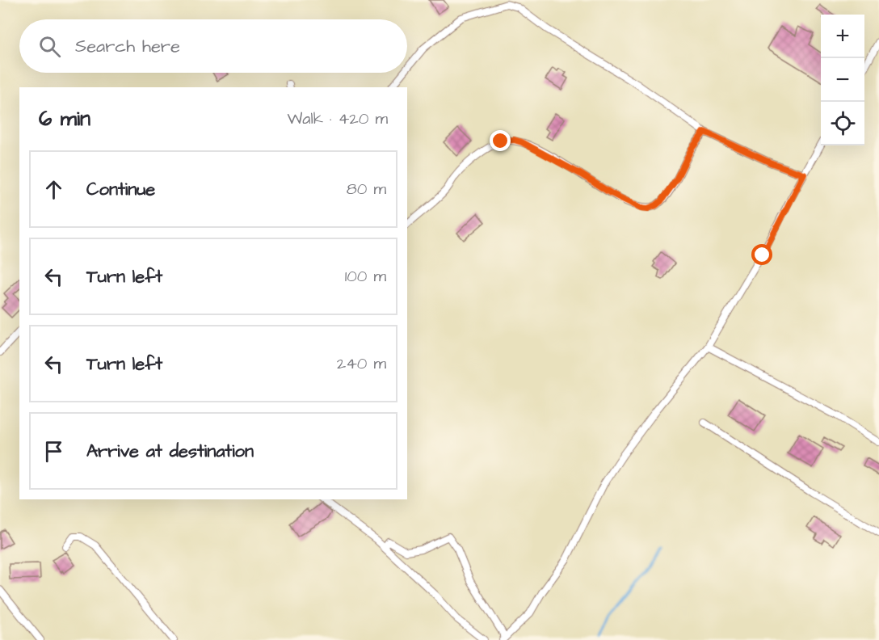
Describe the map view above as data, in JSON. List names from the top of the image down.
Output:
{
  "page": {
    "map_buttons": ["+", "−"],
    "search": "Search here",
    "heading": ["6 min", "Walk · 420 m"],
    "list": [
      ["Continue", "80 m"],
      ["Turn left", "100 m"],
      ["Turn left", "240 m"],
      "Arrive at destination"
    ]
  }
}
